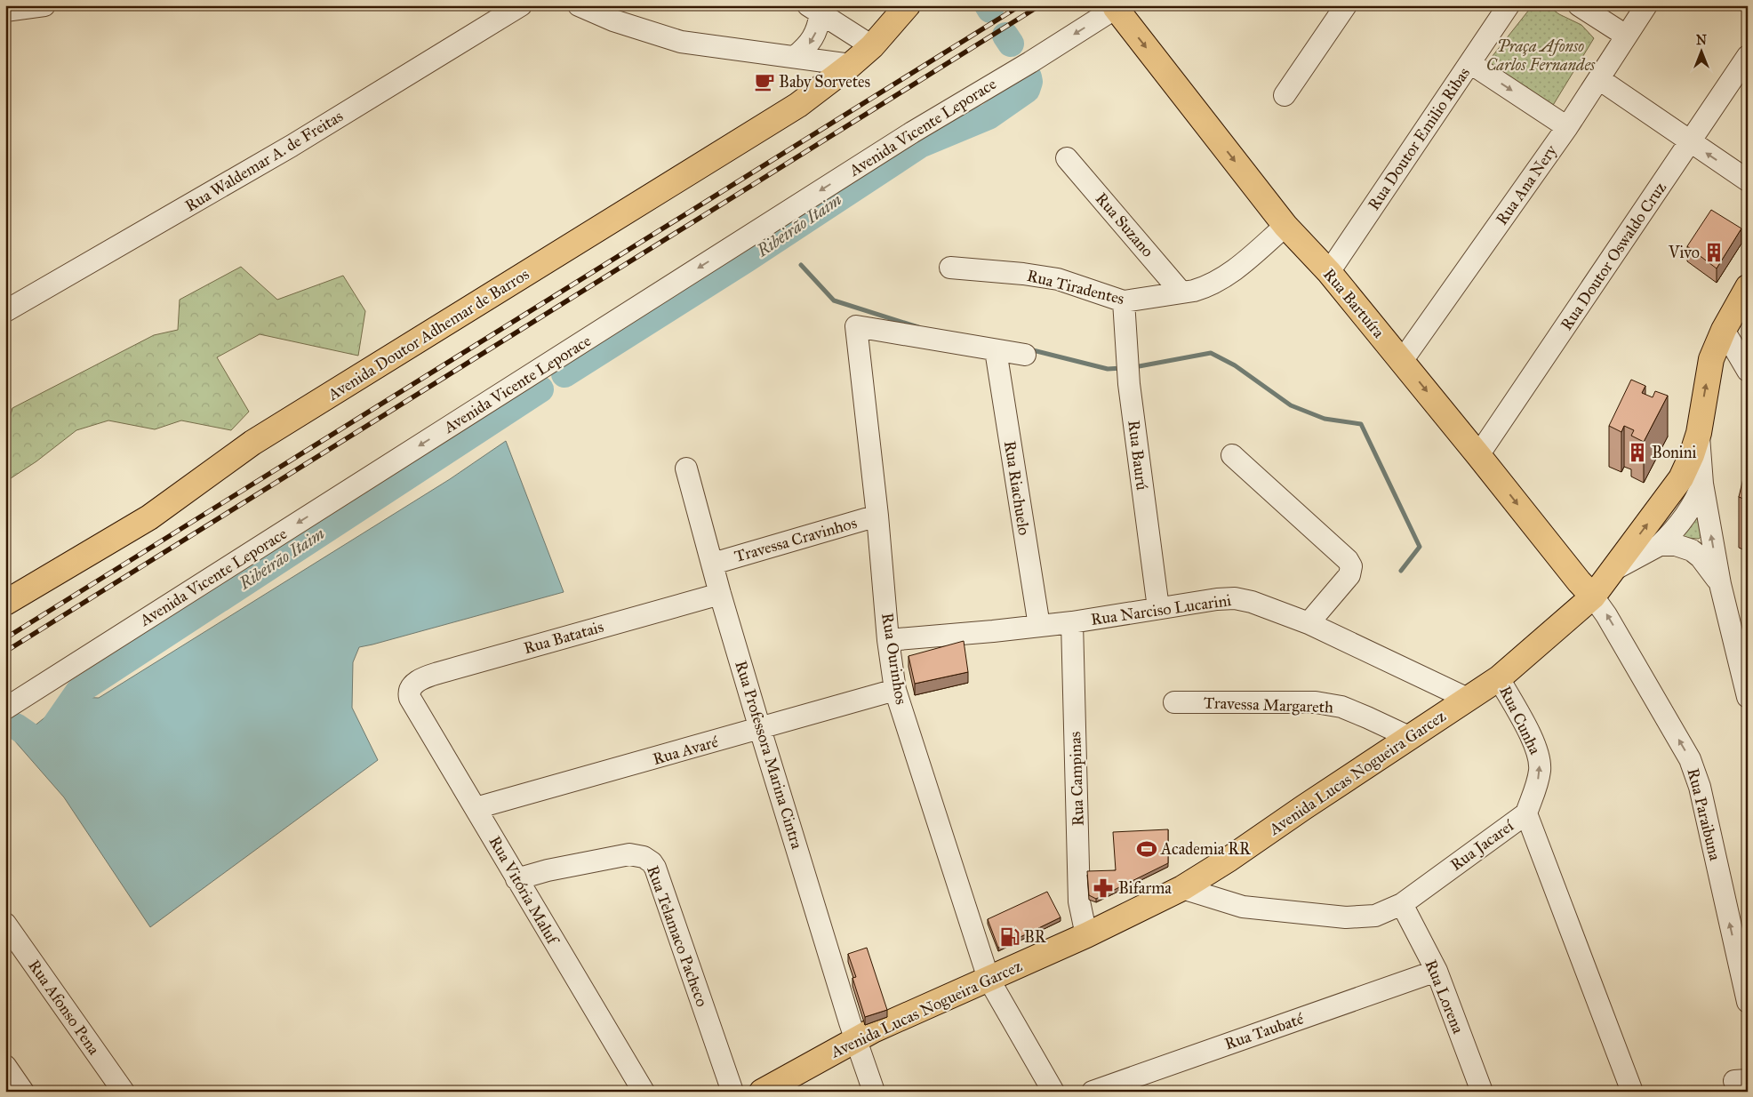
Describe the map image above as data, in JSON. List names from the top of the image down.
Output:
{
  "streets": {
    "main road": ["Rua Bartuíra", "Avenida Doutor Adhemar de Barros", "Avenida Lucas Nogueira Garcez"],
    "street": [
      "Avenida Vicente Leporace",
      "Rua Doutor Emilio Ribas",
      "Rua Waldemar A. de Freitas",
      "Rua Ana Nery",
      "Rua Suzano",
      "Rua Doutor Oswaldo Cruz",
      "Rua Tiradentes",
      "Rua Baurú",
      "Rua Riachuelo",
      "Travessa Cravinhos",
      "Rua Narciso Lucarini",
      "Rua Batatais",
      "Rua Ourinhos",
      "Travessa Margareth",
      "Rua Cunha",
      "Rua Avaré",
      "Rua Professora Marina Cintra",
      "Rua Campinas",
      "Rua Paraibuna",
      "Rua Jacareí",
      "Rua Vitória Maluf",
      "Rua Telamaco Pacheco",
      "Rua Lorena",
      "Rua Afonso Pena",
      "Rua Taubaté"
    ]
  },
  "crossings": [
    ["Avenida Vicente Leporace", "Rua Bartuíra"],
    ["Rua Doutor Emilio Ribas", "Rua Bartuíra"],
    ["Rua Ana Nery", "Rua Bartuíra"],
    ["Rua Suzano", "Rua Tiradentes"],
    ["Rua Doutor Oswaldo Cruz", "Rua Bartuíra"],
    ["Rua Tiradentes", "Rua Bartuíra"],
    ["Rua Tiradentes", "Rua Baurú"],
    ["Rua Bartuíra", "Avenida Lucas Nogueira Garcez"],
    ["Rua Bartuíra", "Rua Paraibuna"],
    ["Rua Baurú", "Rua Narciso Lucarini"],
    ["Rua Riachuelo", "Rua Narciso Lucarini"],
    ["Rua Riachuelo", "Rua Ourinhos"],
    ["Travessa Cravinhos", "Rua Ourinhos"],
    ["Travessa Cravinhos", "Rua Professora Marina Cintra"],
    ["Rua Narciso Lucarini", "Rua Ourinhos"],
    ["Rua Narciso Lucarini", "Avenida Lucas Nogueira Garcez"],
    ["Rua Narciso Lucarini", "Rua Campinas"],
    ["Rua Batatais", "Rua Professora Marina Cintra"],
    ["Rua Batatais", "Rua Vitória Maluf"],
    ["Rua Ourinhos", "Rua Avaré"],
    ["Rua Ourinhos", "Avenida Lucas Nogueira Garcez"],
    ["Travessa Margareth", "Avenida Lucas Nogueira Garcez"],
    ["Rua Cunha", "Avenida Lucas Nogueira Garcez"],
    ["Rua Cunha", "Rua Jacareí"],
    ["Rua Avaré", "Rua Professora Marina Cintra"],
    ["Rua Avaré", "Rua Vitória Maluf"],
    ["Rua Professora Marina Cintra", "Avenida Lucas Nogueira Garcez"],
    ["Avenida Lucas Nogueira Garcez", "Rua Campinas"],
    ["Avenida Lucas Nogueira Garcez", "Rua Paraibuna"],
    ["Avenida Lucas Nogueira Garcez", "Rua Jacareí"],
    ["Rua Jacareí", "Rua Lorena"],
    ["Rua Vitória Maluf", "Rua Telamaco Pacheco"],
    ["Rua Lorena", "Rua Taubaté"]
  ],
  "one_way": ["Avenida Vicente Leporace", "Rua Bartuíra", "Rua Cunha"],
  "water": ["Ribeirão Itaim"],
  "parks": ["Praça Afonso Carlos Fernandes"],
  "places": {
    "cafe": ["Baby Sorvetes"],
    "building": ["Vivo", "Bonini"],
    "sports": ["Academia RR"],
    "pharmacy": ["Bifarma"],
    "fuel station": ["BR"]
  },
  "north": "top"
}
